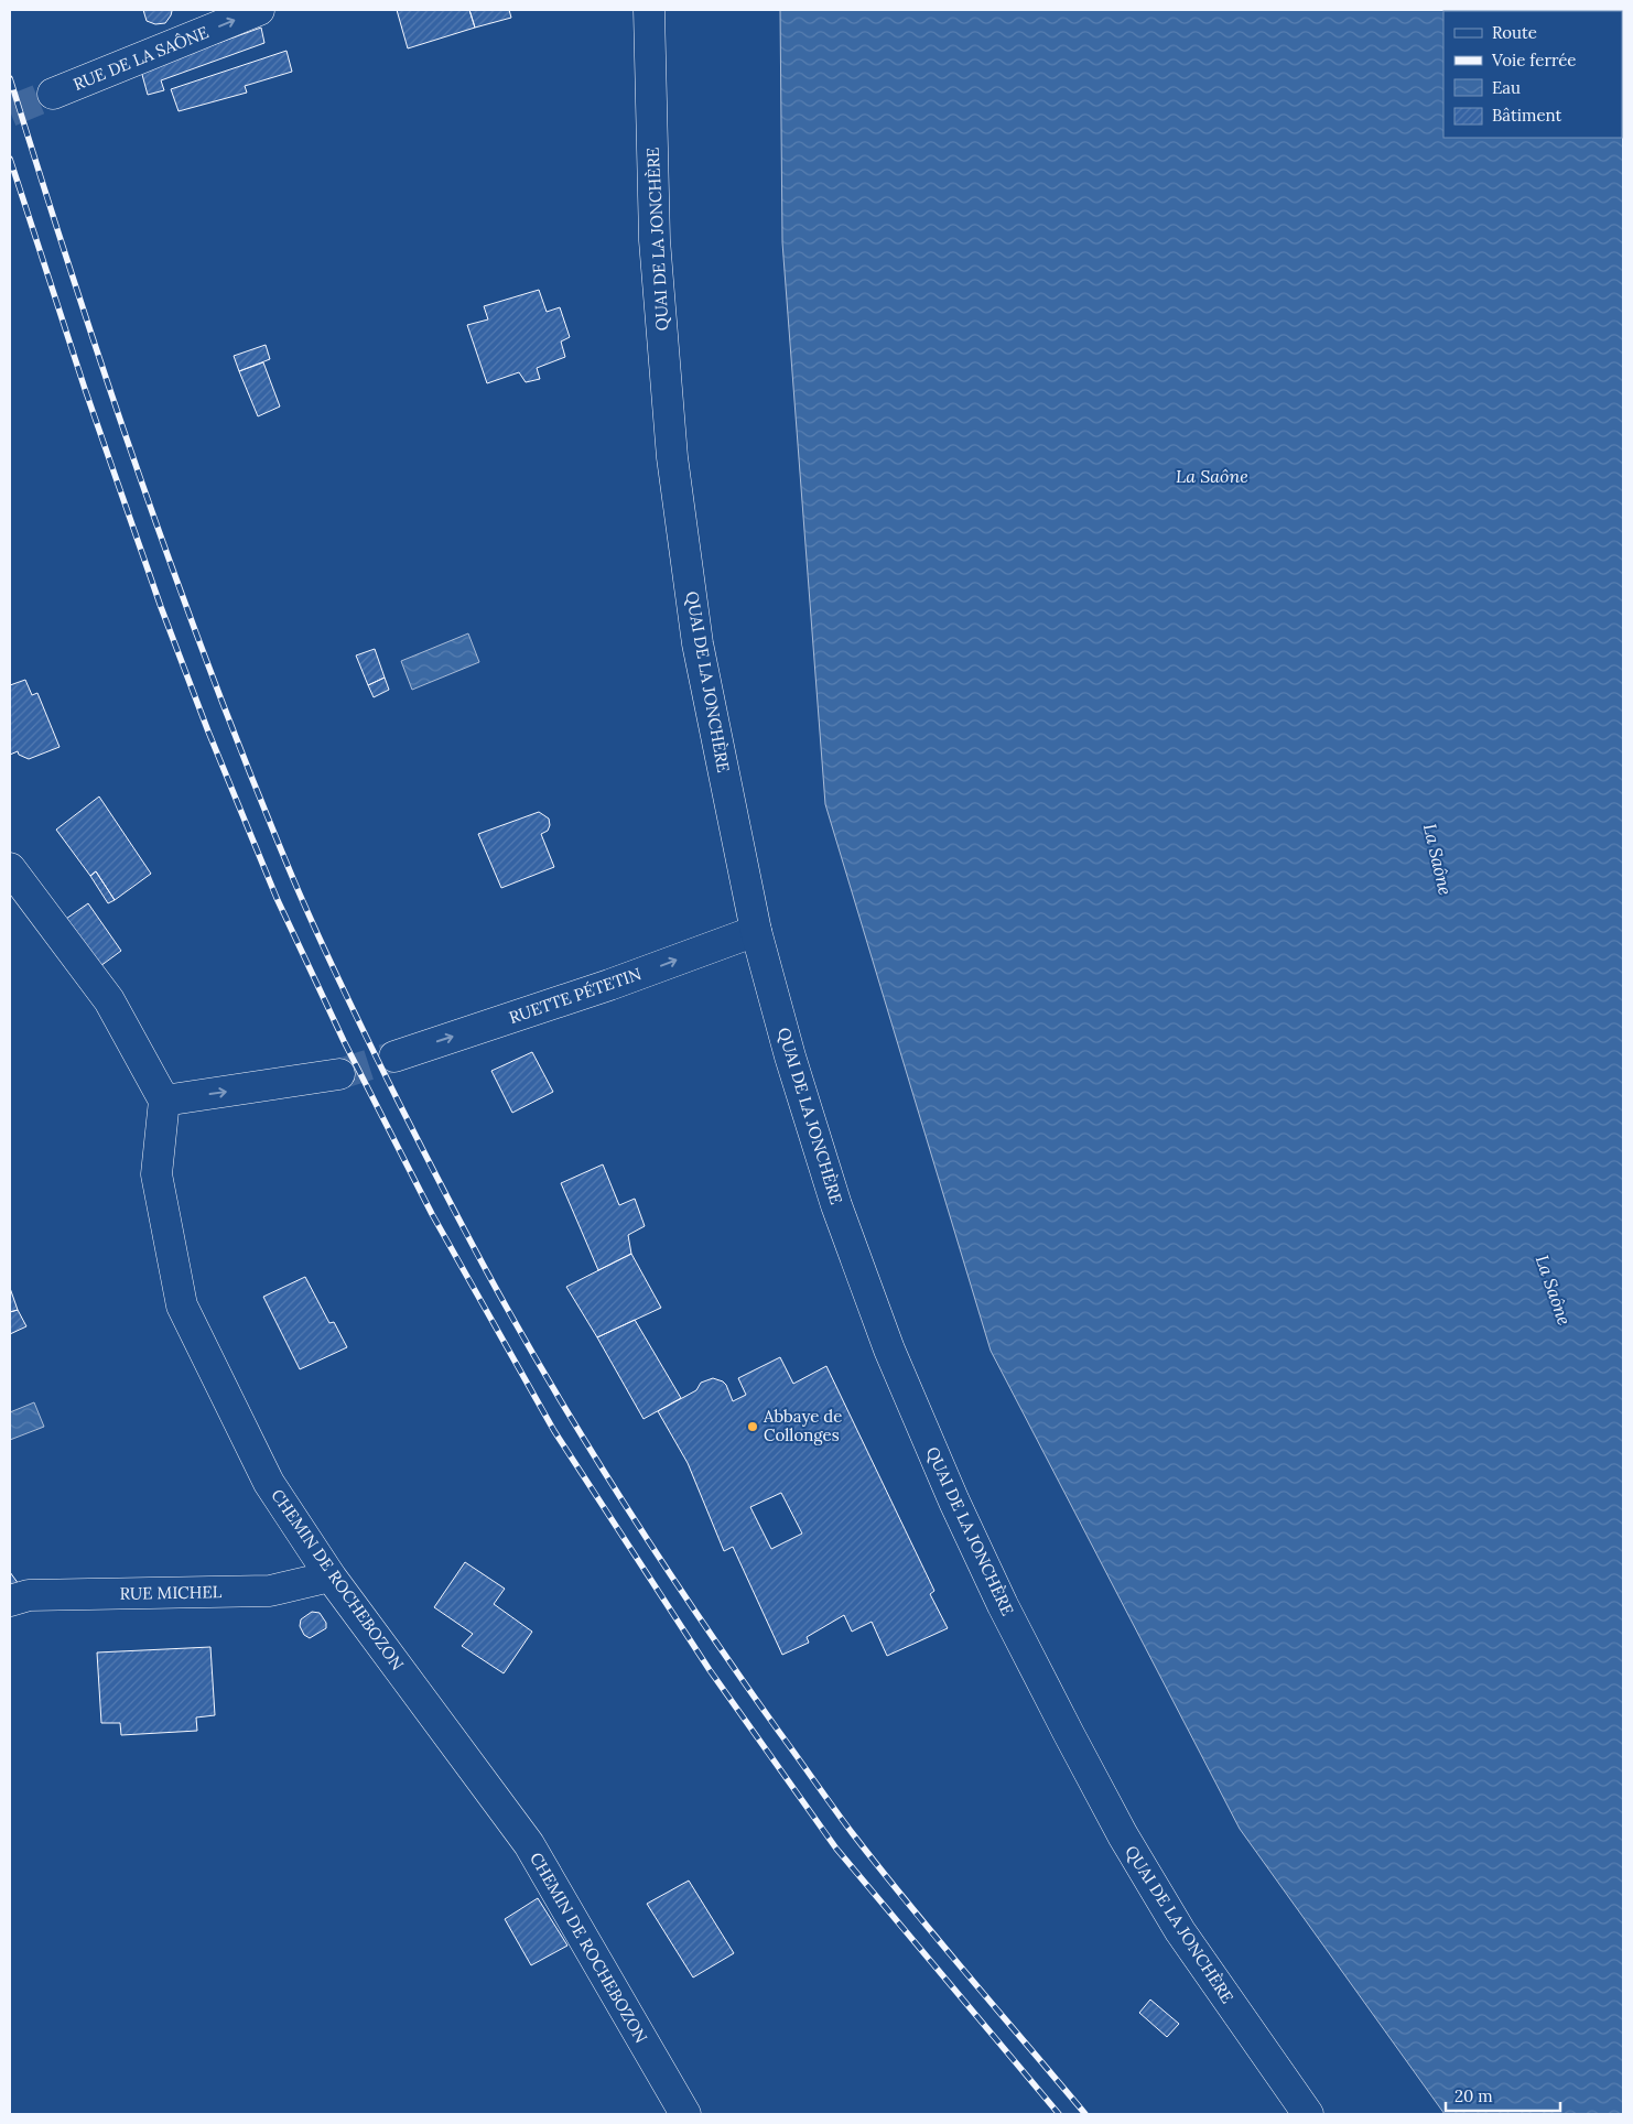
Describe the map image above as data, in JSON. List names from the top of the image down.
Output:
{
  "streets": {
    "street": [
      "RUE DE LA SAÔNE",
      "QUAI DE LA JONCHÈRE",
      "RUETTE PÉTETIN",
      "CHEMIN DE ROCHEBOZON",
      "RUE MICHEL"
    ]
  },
  "crossings": [
    ["QUAI DE LA JONCHÈRE", "RUETTE PÉTETIN"],
    ["CHEMIN DE ROCHEBOZON", "RUE MICHEL"]
  ],
  "one_way": ["RUE DE LA SAÔNE", "RUETTE PÉTETIN"],
  "water": ["La Saône"],
  "places": ["Abbaye de Collonges"],
  "legend": [
    "Route",
    "Voie ferrée",
    "Eau",
    "Bâtiment"
  ],
  "scale_bar": "20 m"
}
